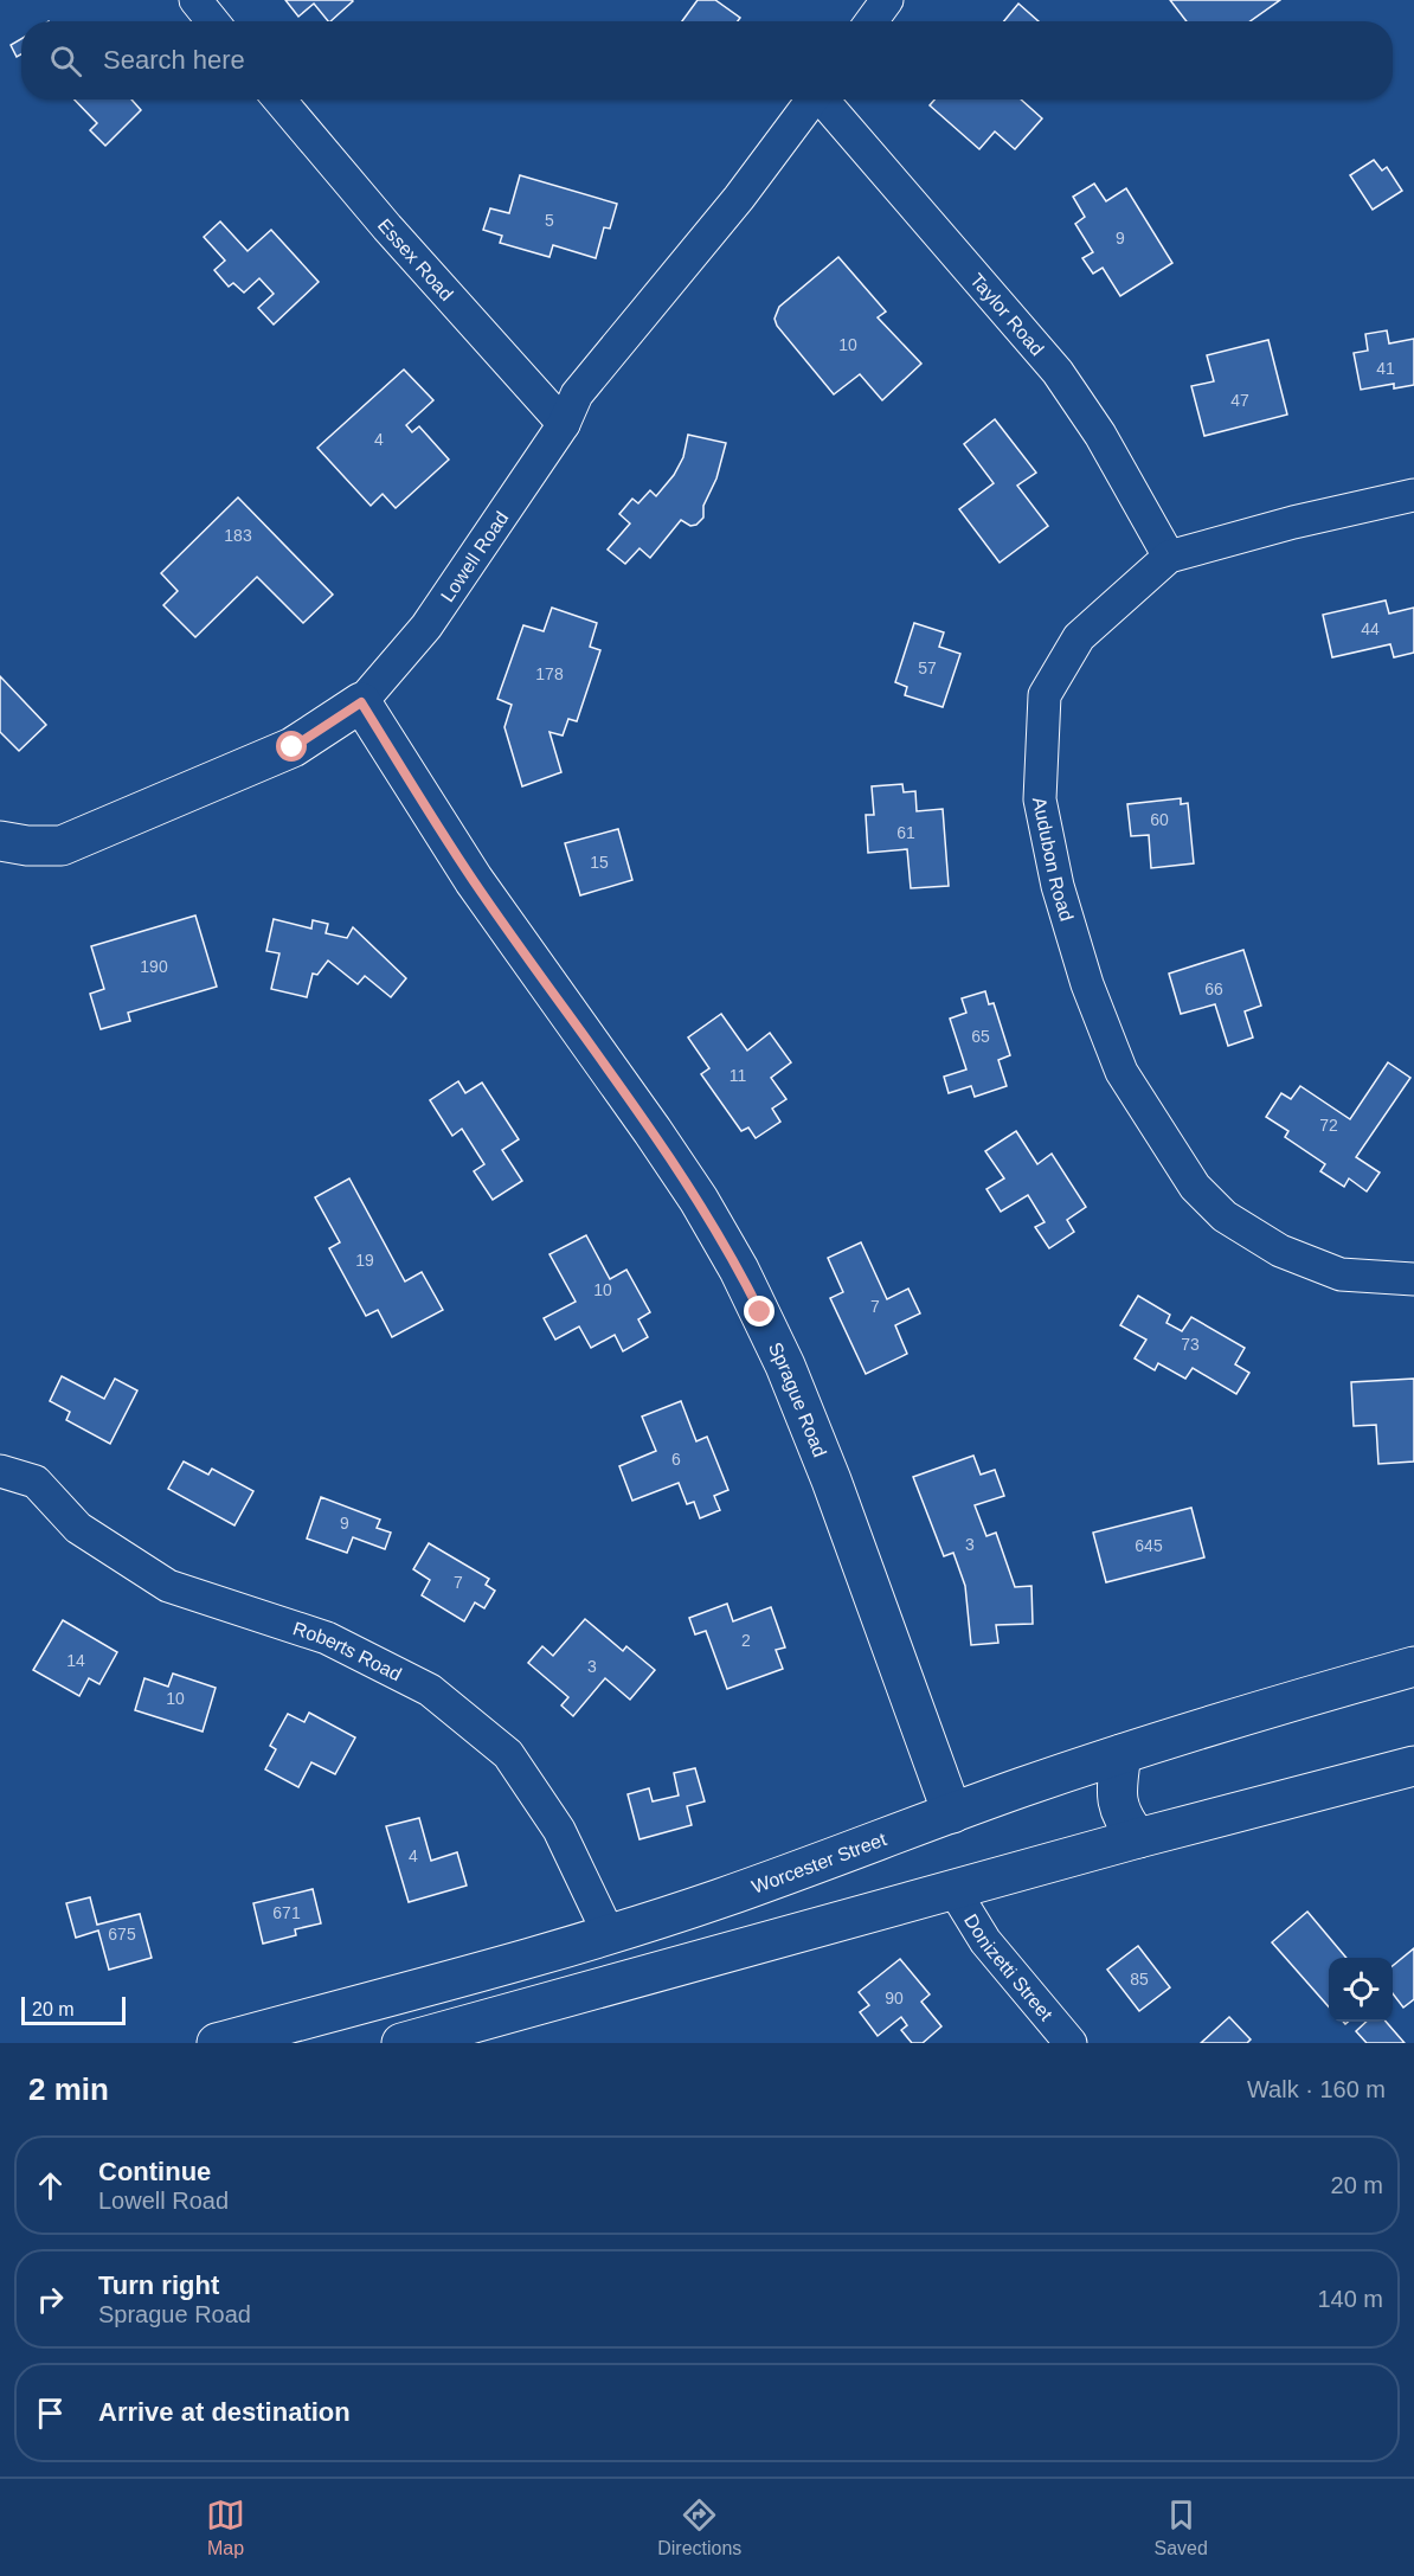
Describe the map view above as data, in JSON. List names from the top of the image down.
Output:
{
  "streets": {
    "main road": ["Lowell Road", "Sprague Road", "Worcester Street"],
    "street": [
      "Essex Road",
      "Taylor Road",
      "Audubon Road",
      "Roberts Road",
      "Donizetti Street"
    ]
  },
  "crossings": [
    ["Essex Road", "Lowell Road"],
    ["Taylor Road", "Audubon Road"],
    ["Lowell Road", "Sprague Road"],
    ["Sprague Road", "Worcester Street"],
    ["Roberts Road", "Worcester Street"]
  ],
  "house_numbers": [
    "5",
    "9",
    "10",
    "41",
    "47",
    "4",
    "183",
    "44",
    "57",
    "178",
    "60",
    "61",
    "15",
    "190",
    "66",
    "65",
    "11",
    "72",
    "19",
    "10",
    "7",
    "73",
    "6",
    "9",
    "3",
    "645",
    "7",
    "2",
    "14",
    "3",
    "10",
    "4",
    "671",
    "675",
    "85",
    "90"
  ],
  "scale_bar": "20 m",
  "page": {
    "search": "Search here",
    "scale": "20 m",
    "heading": ["2 min", "Walk · 160 m"],
    "list": [
      ["Continue", "Lowell Road", "20 m"],
      ["Turn right", "Sprague Road", "140 m"],
      "Arrive at destination"
    ],
    "nav": ["Map", "Directions", "Saved"]
  }
}
